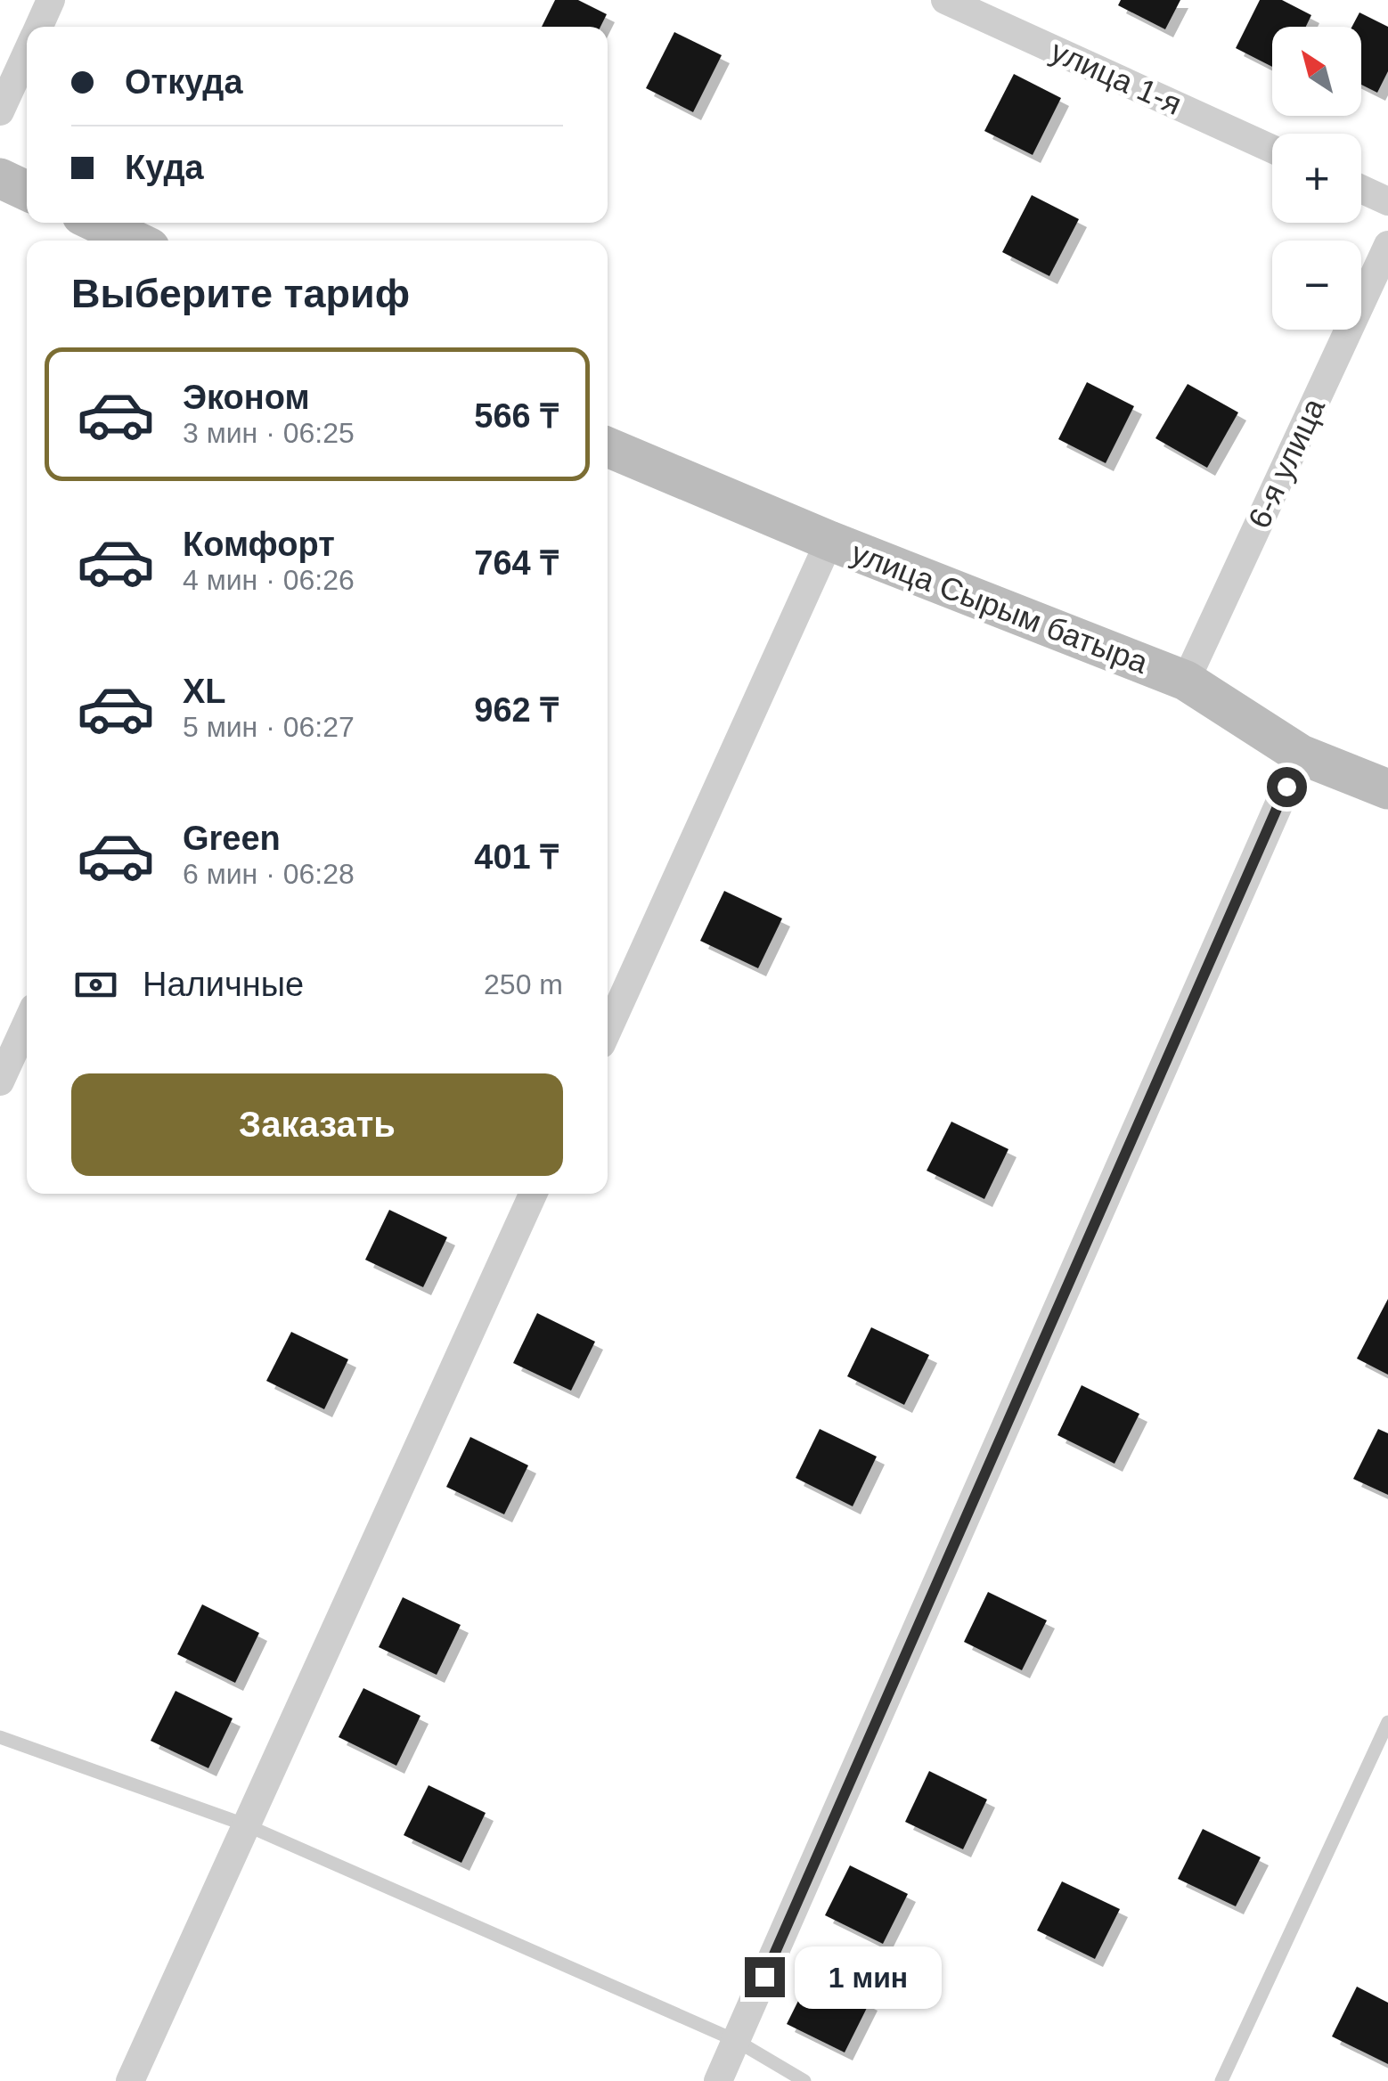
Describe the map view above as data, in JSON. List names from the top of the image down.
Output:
{
  "streets": {
    "street": ["улица 1-я", "6-я улица", "улица Сырым батыра"]
  },
  "crossings": [
    ["6-я улица", "улица Сырым батыра"]
  ],
  "north": "top left",
  "page": {
    "map_buttons": ["+", "−"],
    "banner": ["Откуда", "Куда"],
    "heading": "Выберите тариф",
    "list": [
      {
        "name": "Эконом",
        "note": "3 мин · 06:25",
        "value": "566 ₸"
      },
      {
        "name": "Комфорт",
        "note": "4 мин · 06:26",
        "value": "764 ₸"
      },
      {
        "name": "XL",
        "note": "5 мин · 06:27",
        "value": "962 ₸"
      },
      {
        "name": "Green",
        "note": "6 мин · 06:28",
        "value": "401 ₸"
      }
    ],
    "pay": ["Наличные", "250 m"],
    "buttons": "Заказать",
    "bubble": "1 мин"
  }
}
